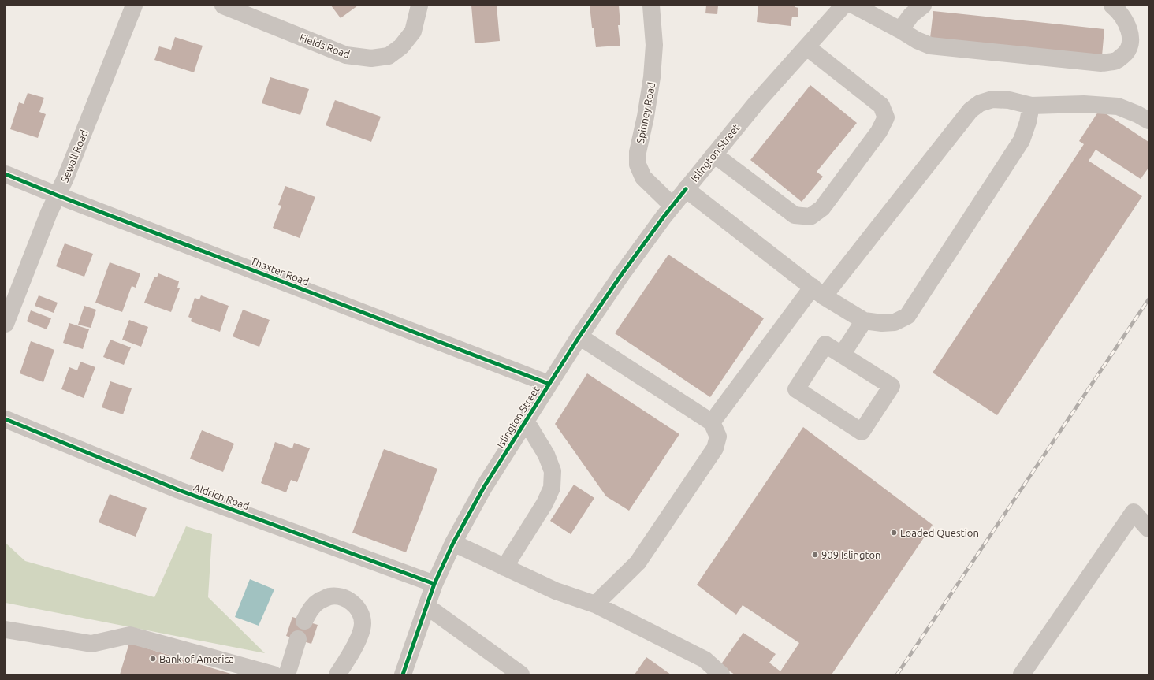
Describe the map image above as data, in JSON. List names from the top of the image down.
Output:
{
  "streets": {
    "street": [
      "Fields Road",
      "Spinney Road",
      "Islington Street",
      "Sewall Road",
      "Thaxter Road",
      "Aldrich Road"
    ]
  },
  "crossings": [
    ["Spinney Road", "Islington Street"],
    ["Islington Street", "Thaxter Road"],
    ["Islington Street", "Aldrich Road"],
    ["Sewall Road", "Thaxter Road"]
  ],
  "places": ["Loaded Question", "909 Islington", "Bank of America"]
}
